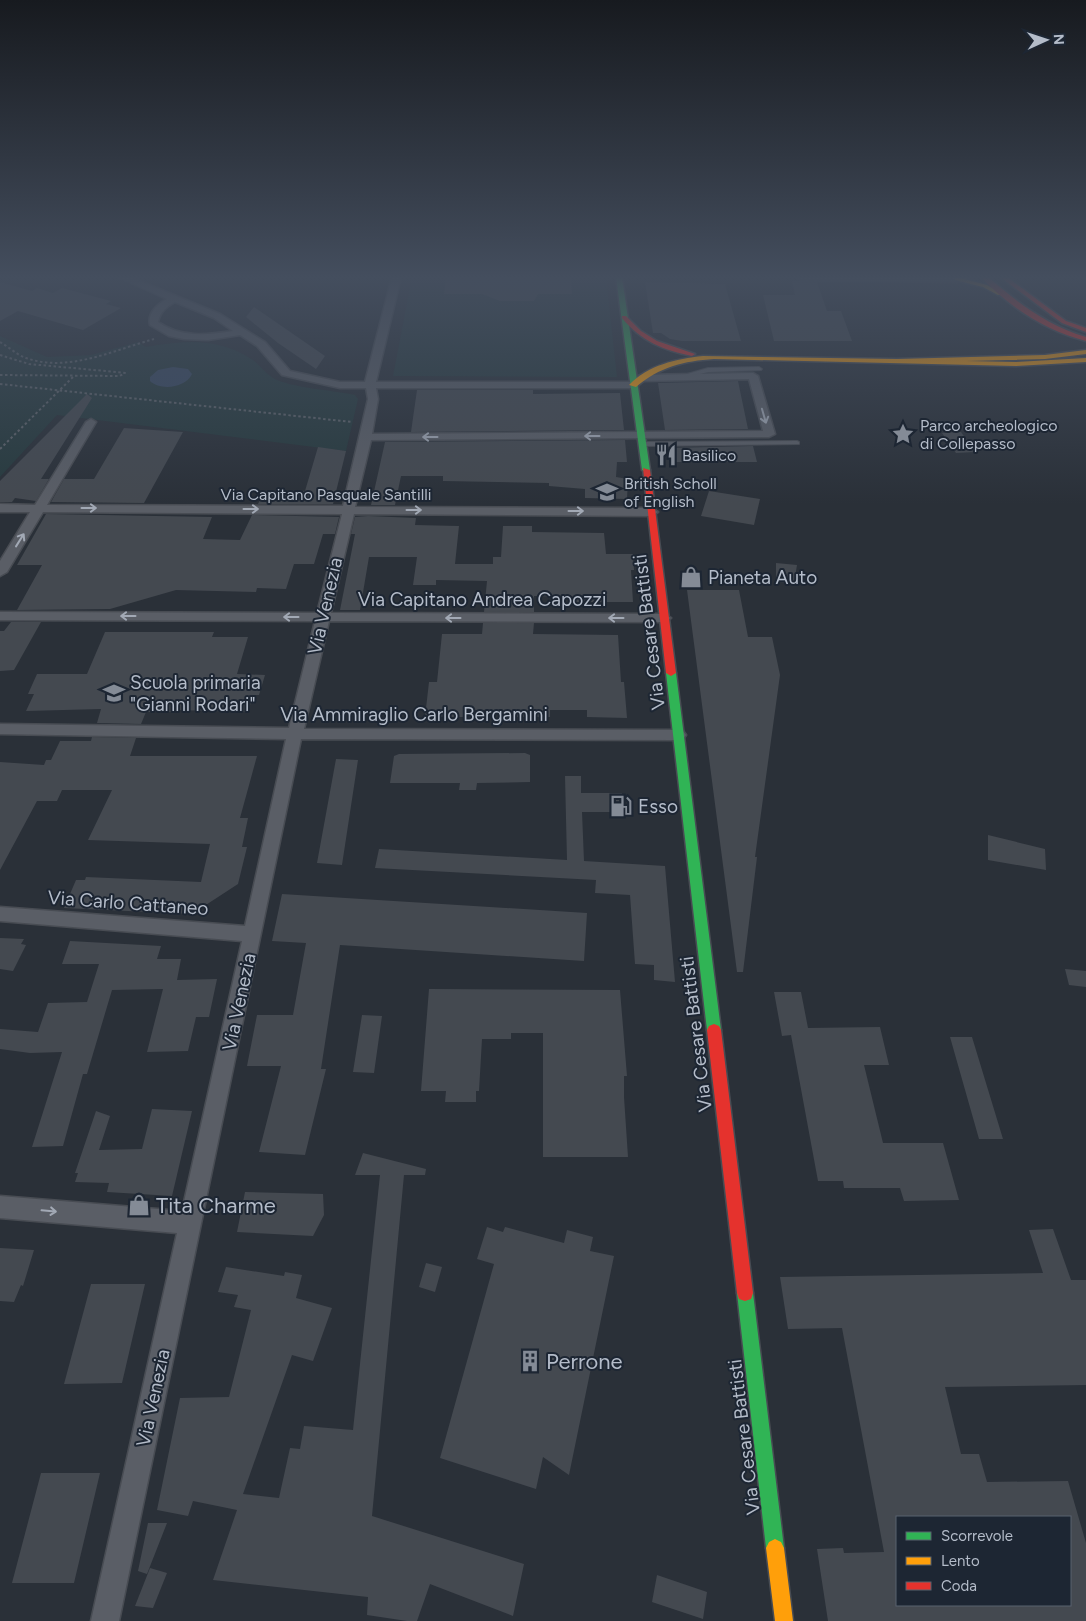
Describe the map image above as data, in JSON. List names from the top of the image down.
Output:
{
  "streets": {
    "main road": ["Via Cesare Battisti"],
    "street": [
      "Via Capitano Pasquale Santilli",
      "Via Capitano Andrea Capozzi",
      "Via Venezia",
      "Via Ammiraglio Carlo Bergamini",
      "Via Carlo Cattaneo"
    ]
  },
  "crossings": [
    ["Via Capitano Pasquale Santilli", "Via Venezia"],
    ["Via Capitano Pasquale Santilli", "Via Cesare Battisti"],
    ["Via Capitano Andrea Capozzi", "Via Venezia"],
    ["Via Capitano Andrea Capozzi", "Via Cesare Battisti"],
    ["Via Venezia", "Via Ammiraglio Carlo Bergamini"],
    ["Via Venezia", "Via Carlo Cattaneo"],
    ["Via Cesare Battisti", "Via Ammiraglio Carlo Bergamini"]
  ],
  "one_way": ["Via Capitano Andrea Capozzi"],
  "places": {
    "place": ["Parco archeologico di Collepasso"],
    "restaurant": ["Basilico"],
    "school or university": ["British Scholl of English", "Scuola primaria \"Gianni Rodari\""],
    "shop": ["Pianeta Auto", "Tita Charme"],
    "fuel station": ["Esso"],
    "building": ["Perrone"]
  },
  "legend": ["Scorrevole", "Lento", "Coda"],
  "north": "right"
}
